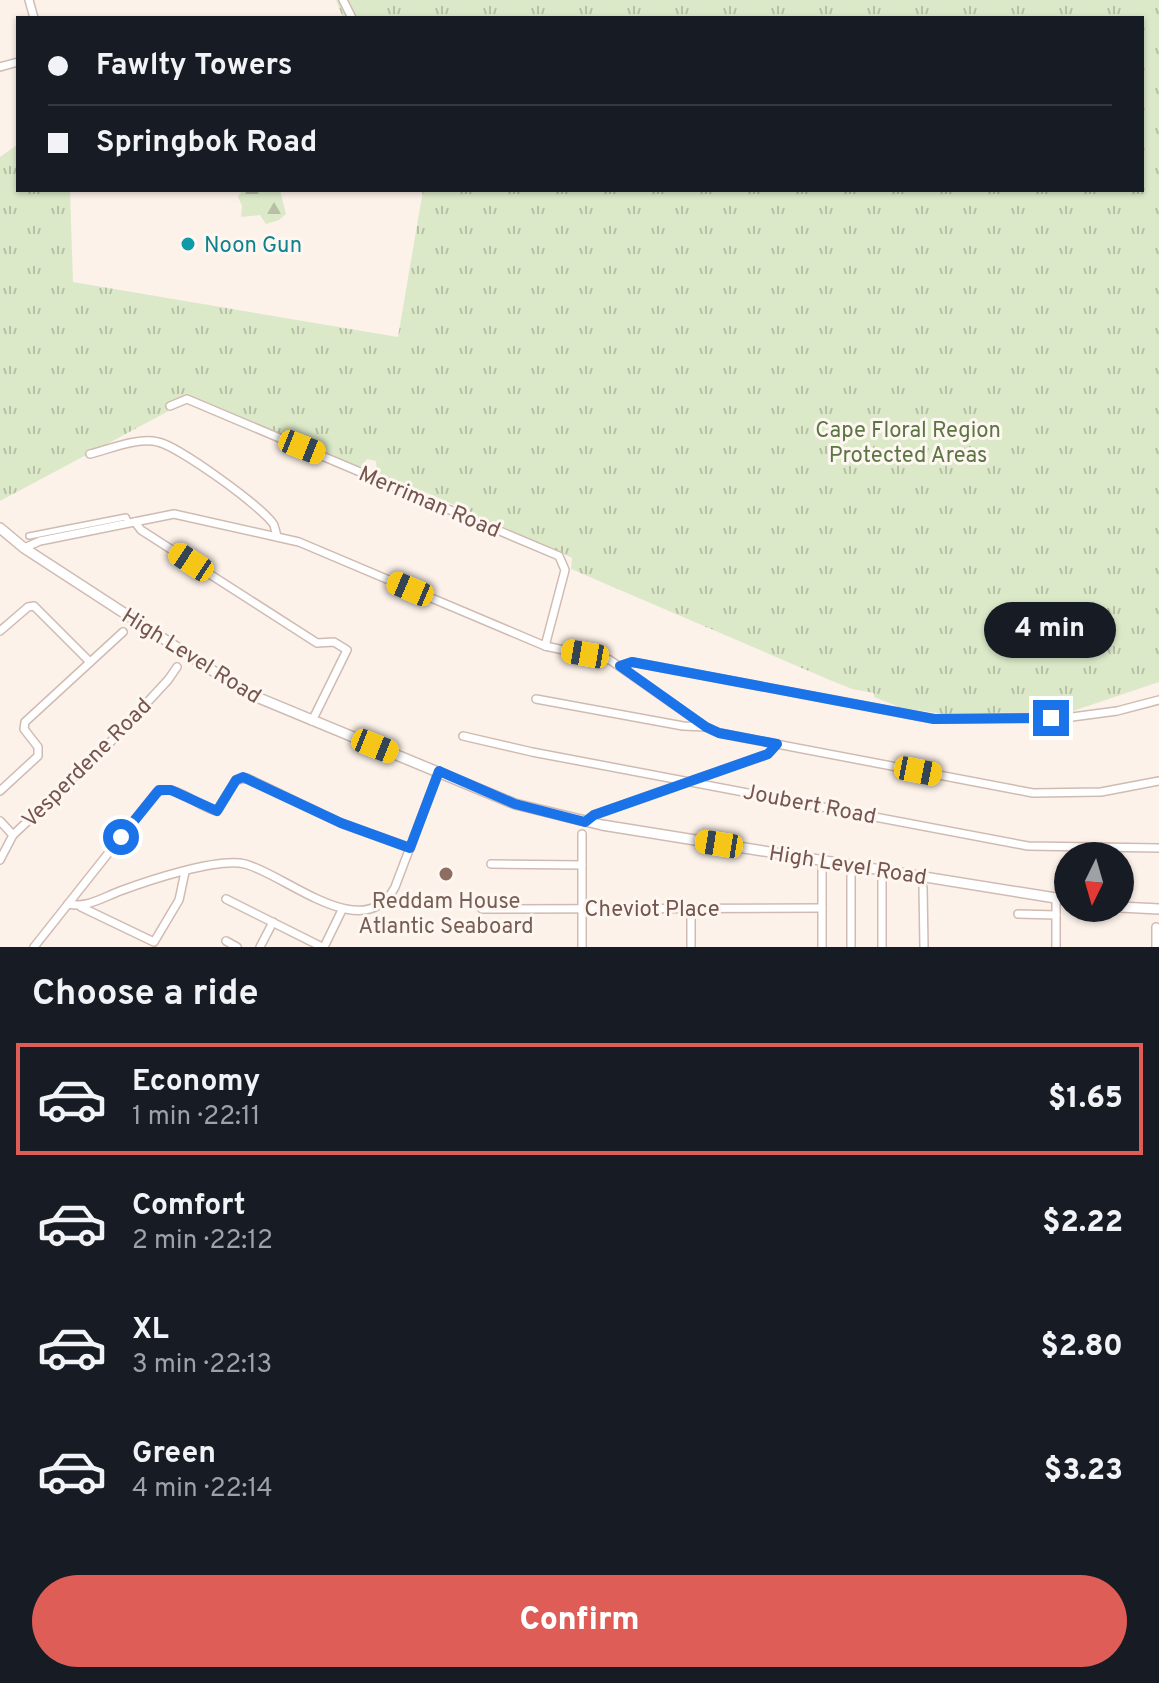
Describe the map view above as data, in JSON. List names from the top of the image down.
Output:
{
  "streets": {
    "street": [
      "Merriman Road",
      "High Level Road",
      "Vesperdene Road",
      "Joubert Road",
      "Cheviot Place"
    ]
  },
  "parks": ["Cape Floral Region Protected Areas"],
  "places": ["Noon Gun", "Reddam House Atlantic Seaboard"],
  "north": "bottom",
  "page": {
    "banner": ["Fawlty Towers", "Springbok Road"],
    "bubble": "4 min",
    "heading": "Choose a ride",
    "list": [
      {
        "name": "Economy",
        "note": "1 min · 22:11",
        "value": "$1.65"
      },
      {
        "name": "Comfort",
        "note": "2 min · 22:12",
        "value": "$2.22"
      },
      {
        "name": "XL",
        "note": "3 min · 22:13",
        "value": "$2.80"
      },
      {
        "name": "Green",
        "note": "4 min · 22:14",
        "value": "$3.23"
      }
    ],
    "buttons": "Confirm"
  }
}
